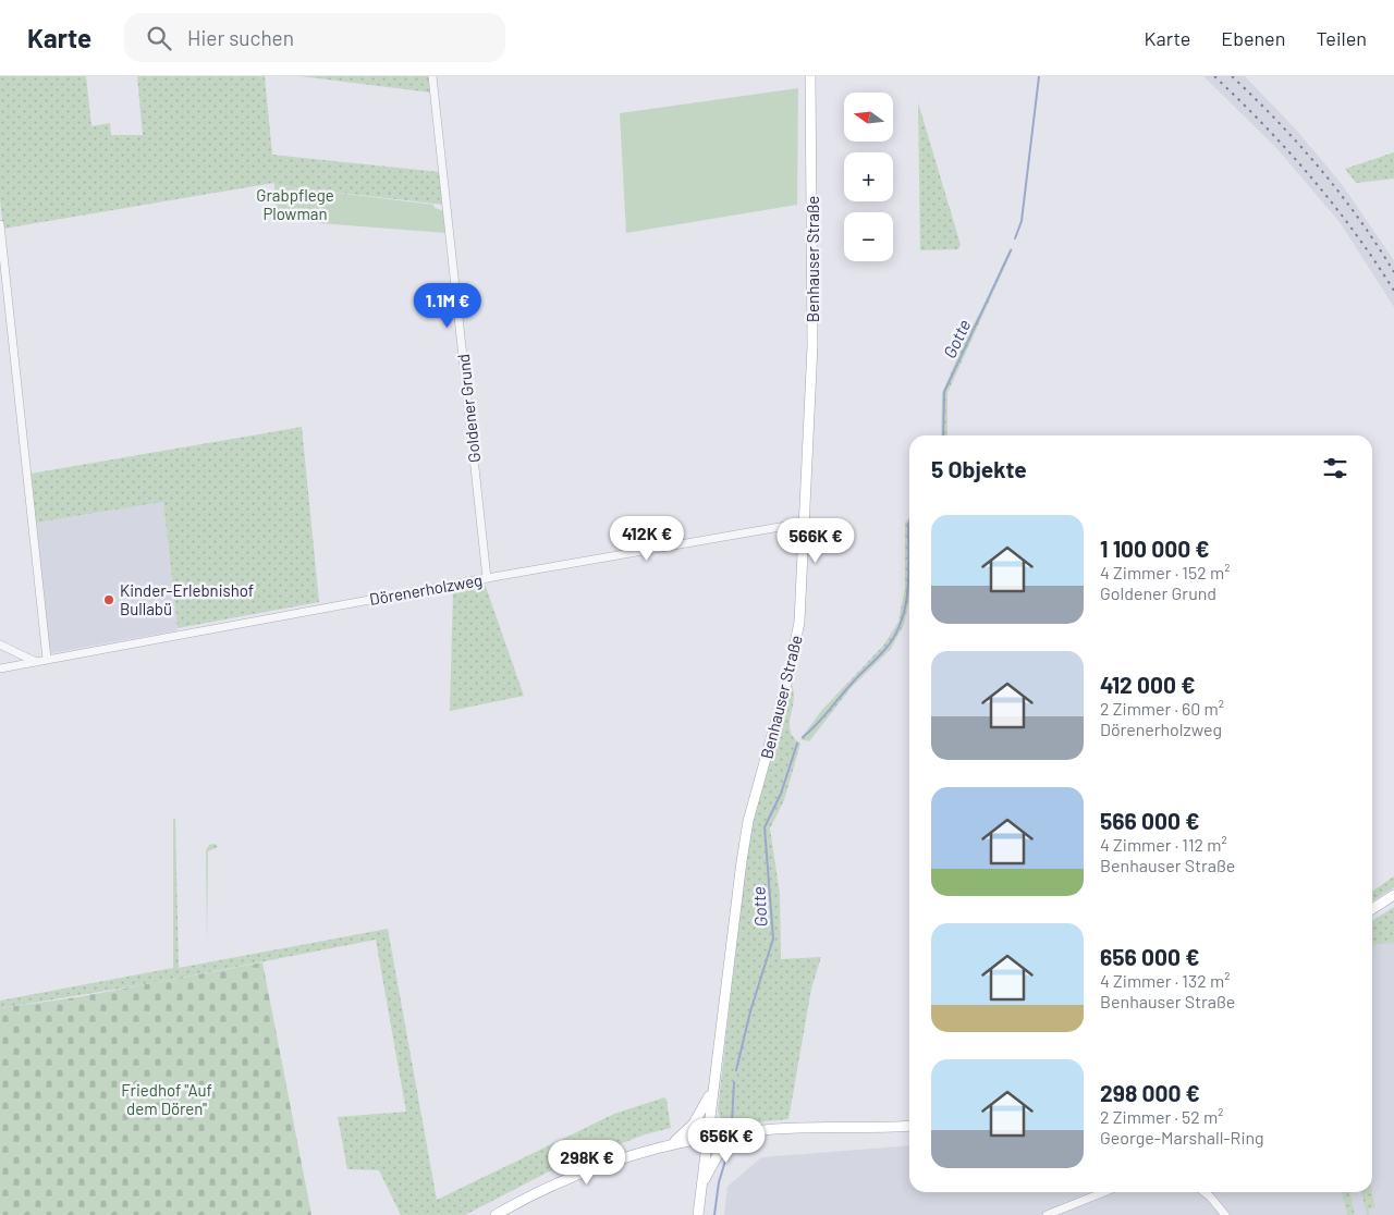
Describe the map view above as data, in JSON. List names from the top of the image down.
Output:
{
  "streets": {
    "main road": ["Benhauser Straße"],
    "street": ["Goldener Grund", "Dörenerholzweg"]
  },
  "crossings": [
    ["Benhauser Straße", "Dörenerholzweg"],
    ["Goldener Grund", "Dörenerholzweg"]
  ],
  "water": ["Gotte"],
  "parks": ["Grabpflege Plowman", "Friedhof \"Auf dem Dören\""],
  "places": ["Kinder-Erlebnishof Bullabü"],
  "north": "left",
  "page": {
    "header": "Karte",
    "search": "Hier suchen",
    "nav": ["Karte", "Ebenen", "Teilen"],
    "map_buttons": ["+", "−"],
    "price": [
      "1.1M €",
      "412K €",
      "566K €",
      "656K €",
      "298K €"
    ],
    "heading": "5 Objekte",
    "list": [
      {
        "name": "1 100 000 €",
        "note": "4 Zimmer · 152 m² · Goldener Grund"
      },
      {
        "name": "412 000 €",
        "note": "2 Zimmer · 60 m² · Dörenerholzweg"
      },
      {
        "name": "566 000 €",
        "note": "4 Zimmer · 112 m² · Benhauser Straße"
      },
      {
        "name": "656 000 €",
        "note": "4 Zimmer · 132 m² · Benhauser Straße"
      },
      {
        "name": "298 000 €",
        "note": "2 Zimmer · 52 m² · George-Marshall-Ring"
      }
    ]
  }
}
